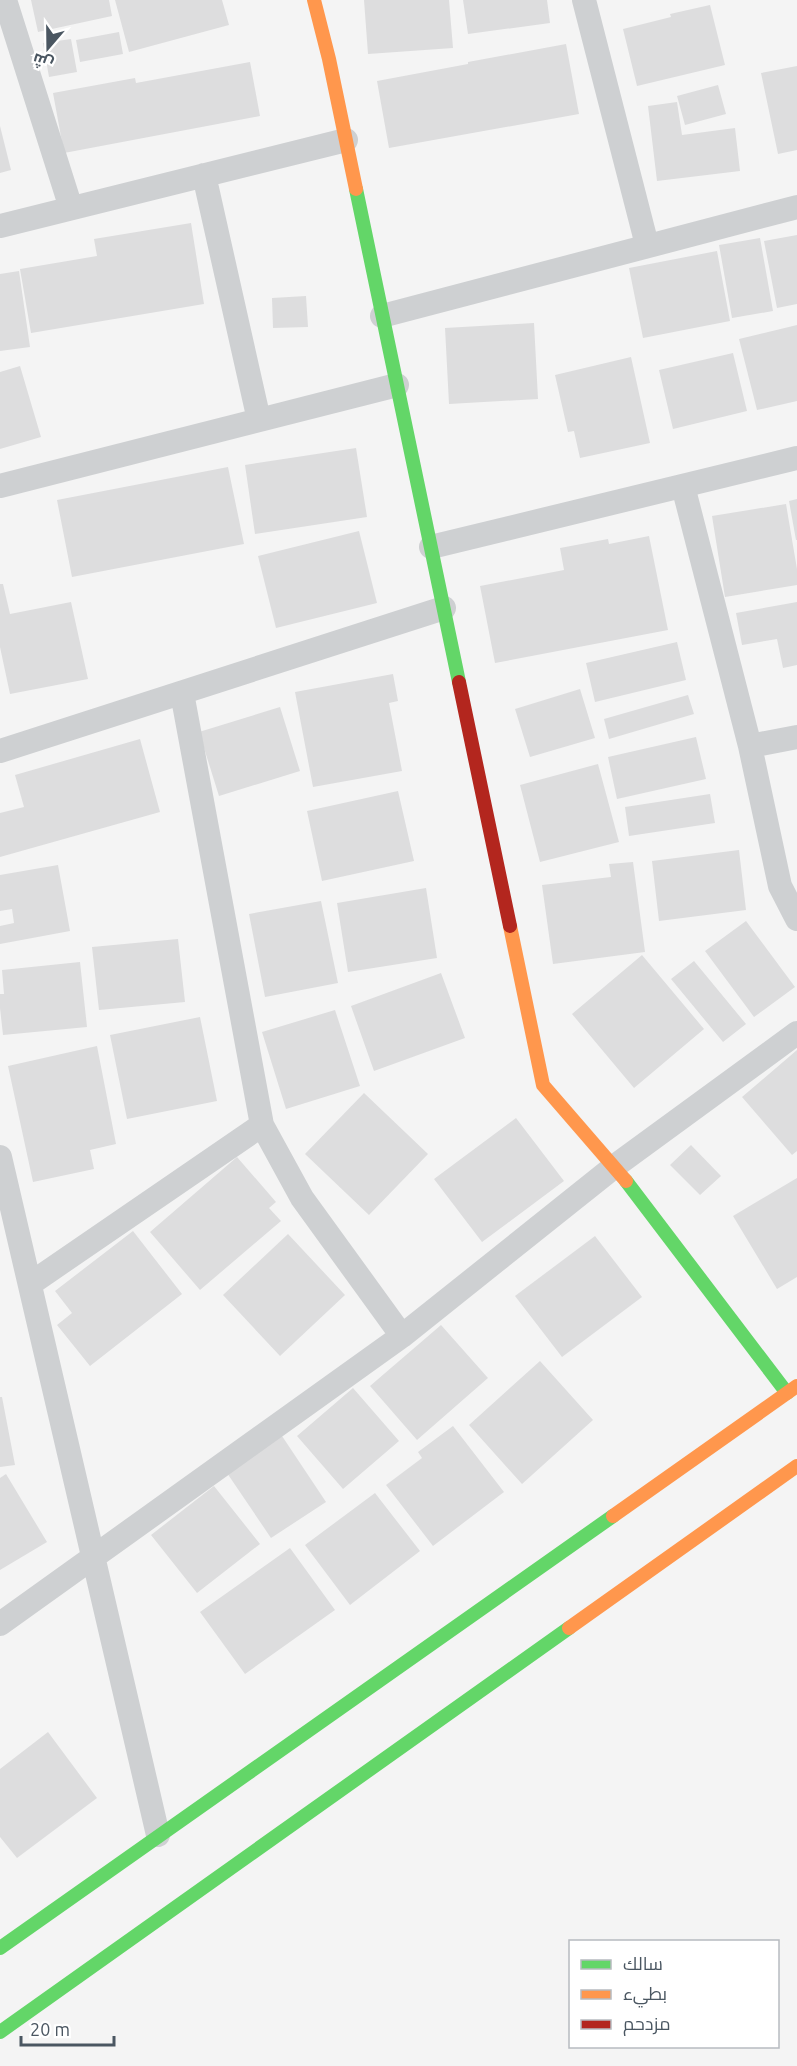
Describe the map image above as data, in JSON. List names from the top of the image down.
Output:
{
  "legend": ["سالك", "بطيء", "مزدحم"],
  "scale_bar": "20 m",
  "north": "bottom"
}
